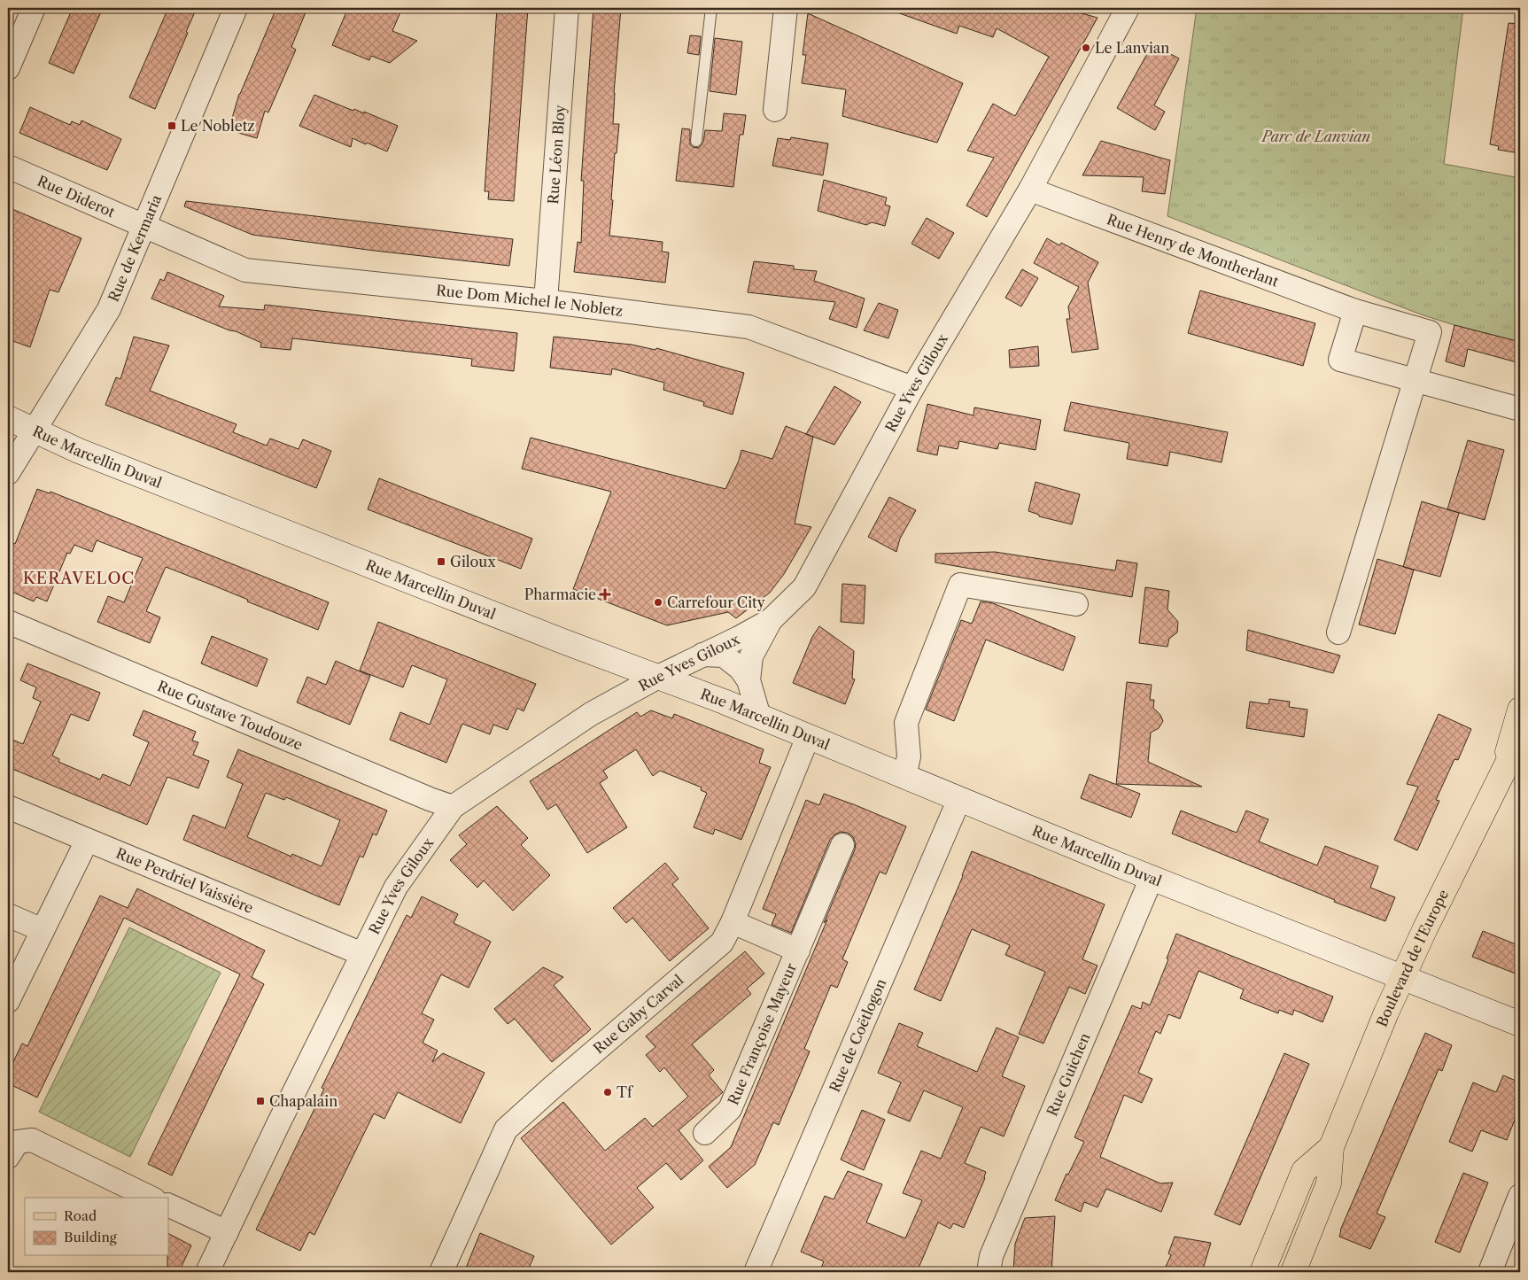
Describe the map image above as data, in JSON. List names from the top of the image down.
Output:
{
  "streets": {
    "main road": ["Rue Marcellin Duval", "Boulevard de l'Europe"],
    "street": [
      "Rue Léon Bloy",
      "Rue Diderot",
      "Rue de Kermaria",
      "Rue Henry de Montherlant",
      "Rue Dom Michel le Nobletz",
      "Rue Yves Giloux",
      "Rue Gustave Toudouze",
      "Rue Perdriel Vaissière",
      "Rue Gaby Carval",
      "Rue Françoise Mayeur",
      "Rue de Coëtlogon",
      "Rue Guichen"
    ]
  },
  "crossings": [
    ["Rue Léon Bloy", "Rue Dom Michel le Nobletz"],
    ["Rue Diderot", "Rue de Kermaria"],
    ["Rue Diderot", "Rue Dom Michel le Nobletz"],
    ["Rue de Kermaria", "Rue Dom Michel le Nobletz"],
    ["Rue de Kermaria", "Rue Marcellin Duval"],
    ["Rue Henry de Montherlant", "Rue Yves Giloux"],
    ["Rue Dom Michel le Nobletz", "Rue Yves Giloux"],
    ["Rue Yves Giloux", "Rue Marcellin Duval"],
    ["Rue Yves Giloux", "Rue Gustave Toudouze"],
    ["Rue Yves Giloux", "Rue Perdriel Vaissière"],
    ["Rue Marcellin Duval", "Boulevard de l'Europe"],
    ["Rue Marcellin Duval", "Rue Gaby Carval"],
    ["Rue Marcellin Duval", "Rue de Coëtlogon"],
    ["Rue Marcellin Duval", "Rue Guichen"],
    ["Rue Gaby Carval", "Rue Françoise Mayeur"]
  ],
  "districts": ["KERAVELOC"],
  "parks": ["Parc de Lanvian"],
  "places": {
    "other": ["Le Lanvian", "Carrefour City", "Tf"],
    "transit": ["Le Nobletz", "Giloux", "Chapalain"],
    "health": ["Pharmacie"]
  },
  "legend": ["Road", "Building"]
}
